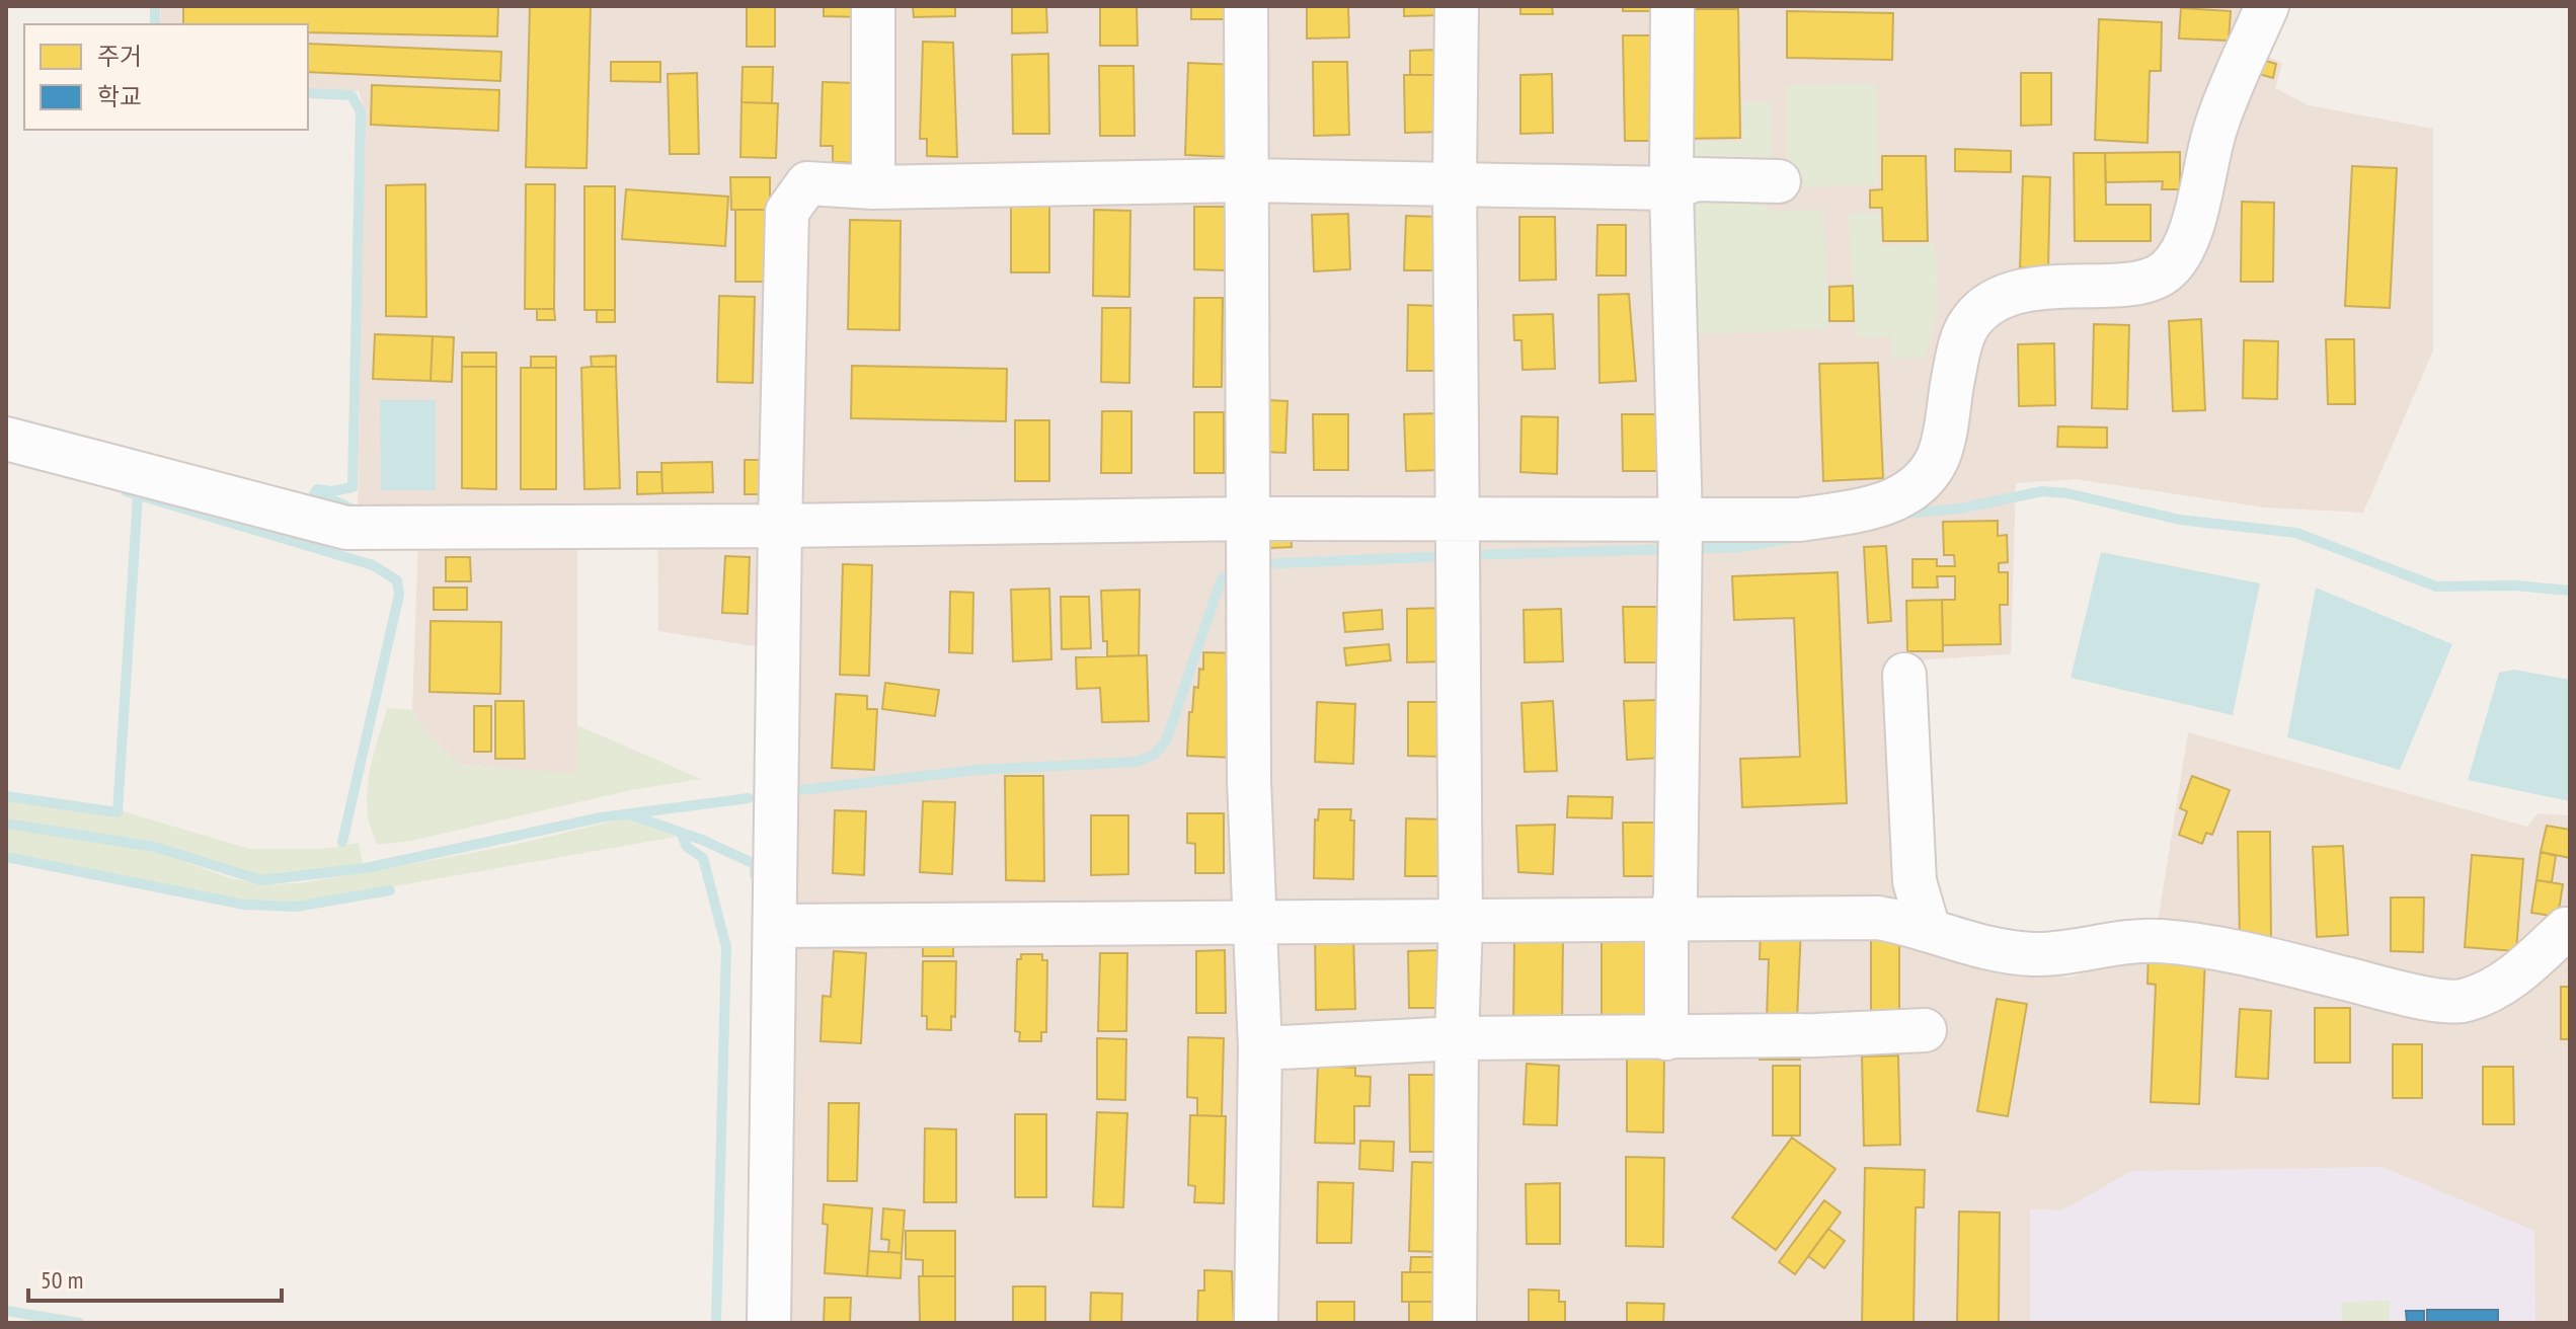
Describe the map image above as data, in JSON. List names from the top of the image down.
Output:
{
  "legend": ["주거", "학교"],
  "scale_bar": "50 m"
}
